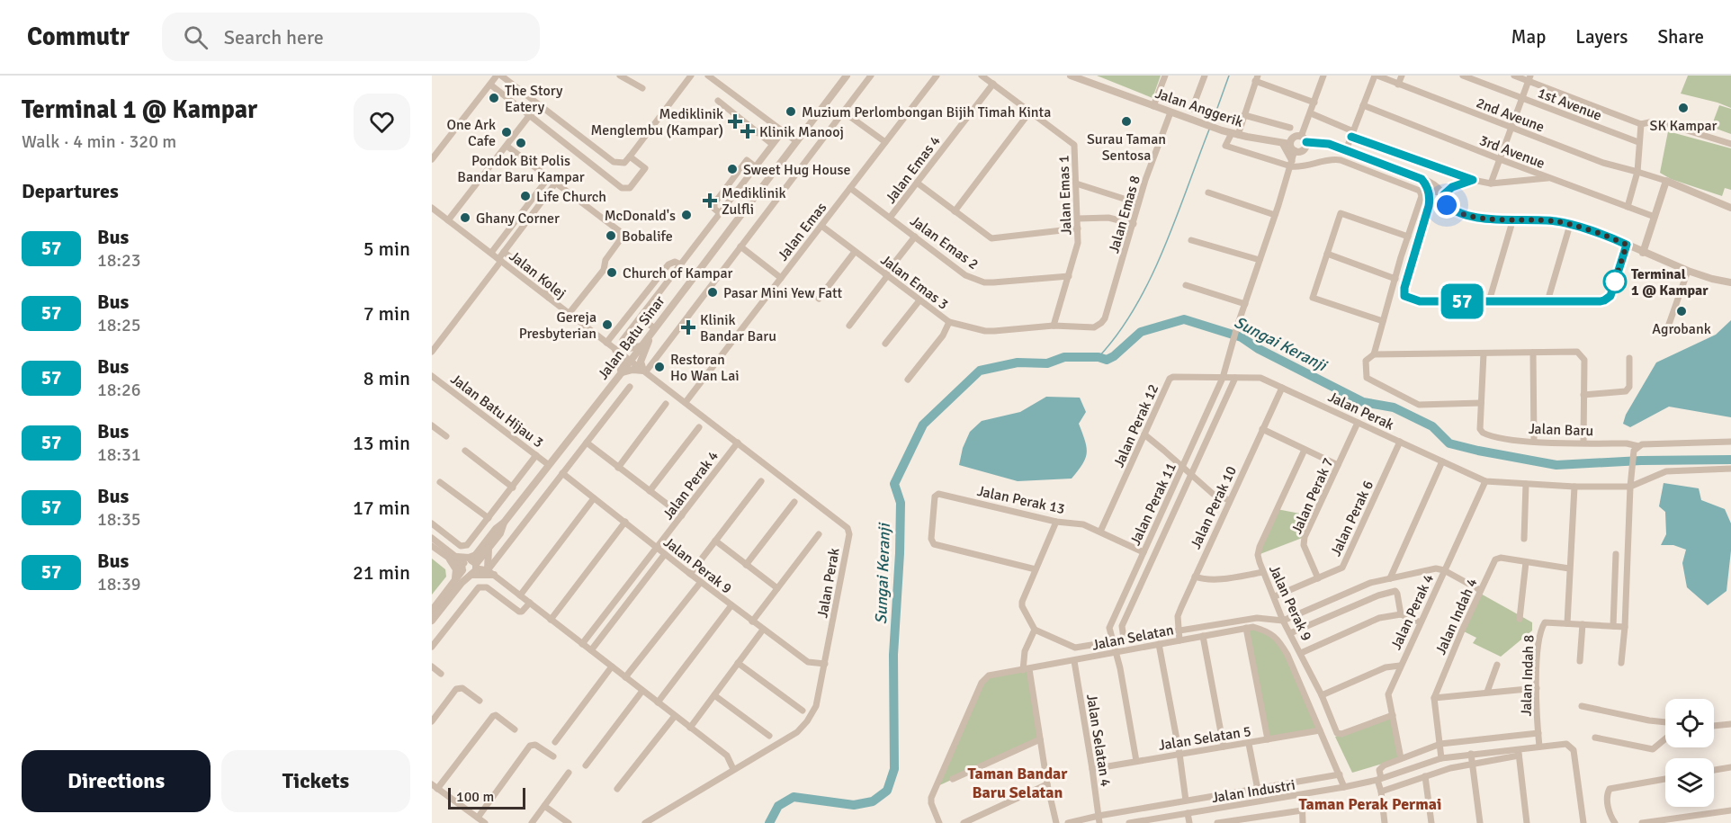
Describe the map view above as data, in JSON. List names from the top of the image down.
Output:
{
  "streets": {
    "street": [
      "1st Avenue",
      "Jalan Anggerik",
      "2nd Aveune",
      "3rd Avenue",
      "Jalan Emas 4",
      "Jalan Emas 1",
      "Jalan Emas 8",
      "Jalan Emas",
      "Jalan Emas 2",
      "Jalan Kolej",
      "Jalan Emas 3",
      "Jalan Batu Sinar",
      "Jalan Batu Hijau 3",
      "Jalan Perak",
      "Jalan Perak 12",
      "Jalan Baru",
      "Jalan Perak 4",
      "Jalan Perak 7",
      "Jalan Perak 13",
      "Jalan Perak 11",
      "Jalan Perak 10",
      "Jalan Perak 6",
      "Jalan Perak 9",
      "Jalan Indah 4",
      "Jalan Selatan",
      "Jalan Indah 8",
      "Jalan Selatan 5",
      "Jalan Selatan 4",
      "Jalan Industri"
    ]
  },
  "crossings": [
    ["Jalan Anggerik", "Jalan Emas 8"],
    ["Jalan Anggerik", "Jalan Perak 11"],
    ["Jalan Emas 4", "Jalan Emas 1"],
    ["Jalan Emas 4", "Jalan Emas 2"],
    ["Jalan Emas 1", "Jalan Emas 2"],
    ["Jalan Emas 1", "Jalan Emas 3"],
    ["Jalan Emas 8", "Jalan Emas 3"],
    ["Jalan Emas", "Jalan Emas 2"],
    ["Jalan Emas", "Jalan Emas 3"],
    ["Jalan Emas", "Jalan Perak"],
    ["Jalan Kolej", "Jalan Batu Sinar"],
    ["Jalan Kolej", "Jalan Perak"],
    ["Jalan Batu Sinar", "Jalan Batu Hijau 3"],
    ["Jalan Batu Sinar", "Jalan Perak"],
    ["Jalan Batu Sinar", "Jalan Perak 9"],
    ["Jalan Perak", "Jalan Perak 12"],
    ["Jalan Perak", "Jalan Perak 4"],
    ["Jalan Perak", "Jalan Perak 7"],
    ["Jalan Perak", "Jalan Perak 11"],
    ["Jalan Perak", "Jalan Perak 10"],
    ["Jalan Perak", "Jalan Perak 6"],
    ["Jalan Perak", "Jalan Perak 9"],
    ["Jalan Perak 12", "Jalan Perak 13"],
    ["Jalan Perak 12", "Jalan Perak 11"],
    ["Jalan Perak 4", "Jalan Perak 9"],
    ["Jalan Perak 7", "Jalan Perak 6"],
    ["Jalan Perak 13", "Jalan Perak 11"],
    ["Jalan Perak 10", "Jalan Selatan"],
    ["Jalan Perak 6", "Jalan Perak 9"],
    ["Jalan Selatan", "Jalan Selatan 5"],
    ["Jalan Selatan", "Jalan Selatan 4"],
    ["Jalan Selatan", "Jalan Industri"],
    ["Jalan Indah 8", "Jalan Industri"],
    ["Jalan Selatan 5", "Jalan Selatan 4"]
  ],
  "districts": ["Taman Bandar Baru Selatan", "Taman Perak Permai"],
  "water": ["Sungai Keranji"],
  "places": {
    "other": [
      "The Story Eatery",
      "SK Kampar",
      "Muzium Perlombongan Bijih Timah Kinta",
      "Surau Taman Sentosa",
      "One Ark Cafe",
      "Pondok Bit Polis Bandar Baru Kampar",
      "Sweet Hug House",
      "Life Church",
      "McDonald's",
      "Ghany Corner",
      "Bobalife",
      "Church of Kampar",
      "Terminal 1 @ Kampar",
      "Pasar Mini Yew Fatt",
      "Agrobank",
      "Gereja Presbyterian",
      "Restoran Ho Wan Lai"
    ],
    "health": [
      "Mediklinik Menglembu (Kampar)",
      "Klinik Manooj",
      "Mediklinik Zulfli",
      "Klinik Bandar Baru"
    ]
  },
  "lines": ["bus line 57"],
  "scale_bar": "100 m",
  "page": {
    "header": "Commutr",
    "search": "Search here",
    "nav": ["Map", "Layers", "Share"],
    "heading": [
      ["Terminal 1 @ Kampar", "Walk · 4 min · 320 m"],
      "Departures"
    ],
    "on_map": "57",
    "list": [
      {
        "mark": "57",
        "name": "Bus",
        "note": "18:23",
        "value": "5 min"
      },
      {
        "mark": "57",
        "name": "Bus",
        "note": "18:25",
        "value": "7 min"
      },
      {
        "mark": "57",
        "name": "Bus",
        "note": "18:26",
        "value": "8 min"
      },
      {
        "mark": "57",
        "name": "Bus",
        "note": "18:31",
        "value": "13 min"
      },
      {
        "mark": "57",
        "name": "Bus",
        "note": "18:35",
        "value": "17 min"
      },
      {
        "mark": "57",
        "name": "Bus",
        "note": "18:39",
        "value": "21 min"
      }
    ],
    "buttons": ["Directions", "Tickets"],
    "scale": "100 m"
  }
}
